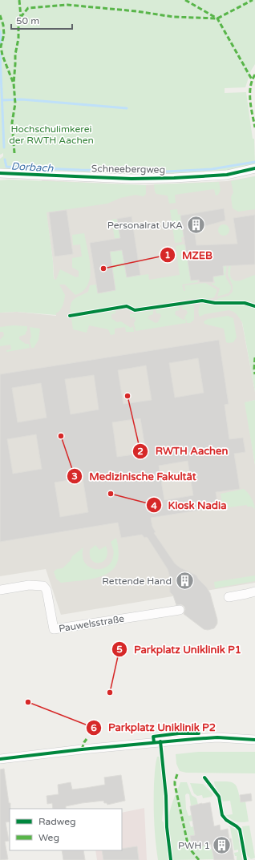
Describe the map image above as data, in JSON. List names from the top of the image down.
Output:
{
  "streets": {
    "street": ["Schneebergweg", "Pauwelsstraße"]
  },
  "water": ["Dorbach"],
  "parks": ["Hochschulimkerei der RWTH Aachen"],
  "places": {
    "building": ["Personalrat UKA", "Rettende Hand", "PWH 1"],
    "other": [
      "MZEB",
      "RWTH Aachen",
      "Medizinische Fakultät",
      "Kiosk Nadia",
      "Parkplatz Uniklinik P1",
      "Parkplatz Uniklinik P2"
    ]
  },
  "legend": ["Radweg", "Weg"],
  "scale_bar": "50 m"
}
